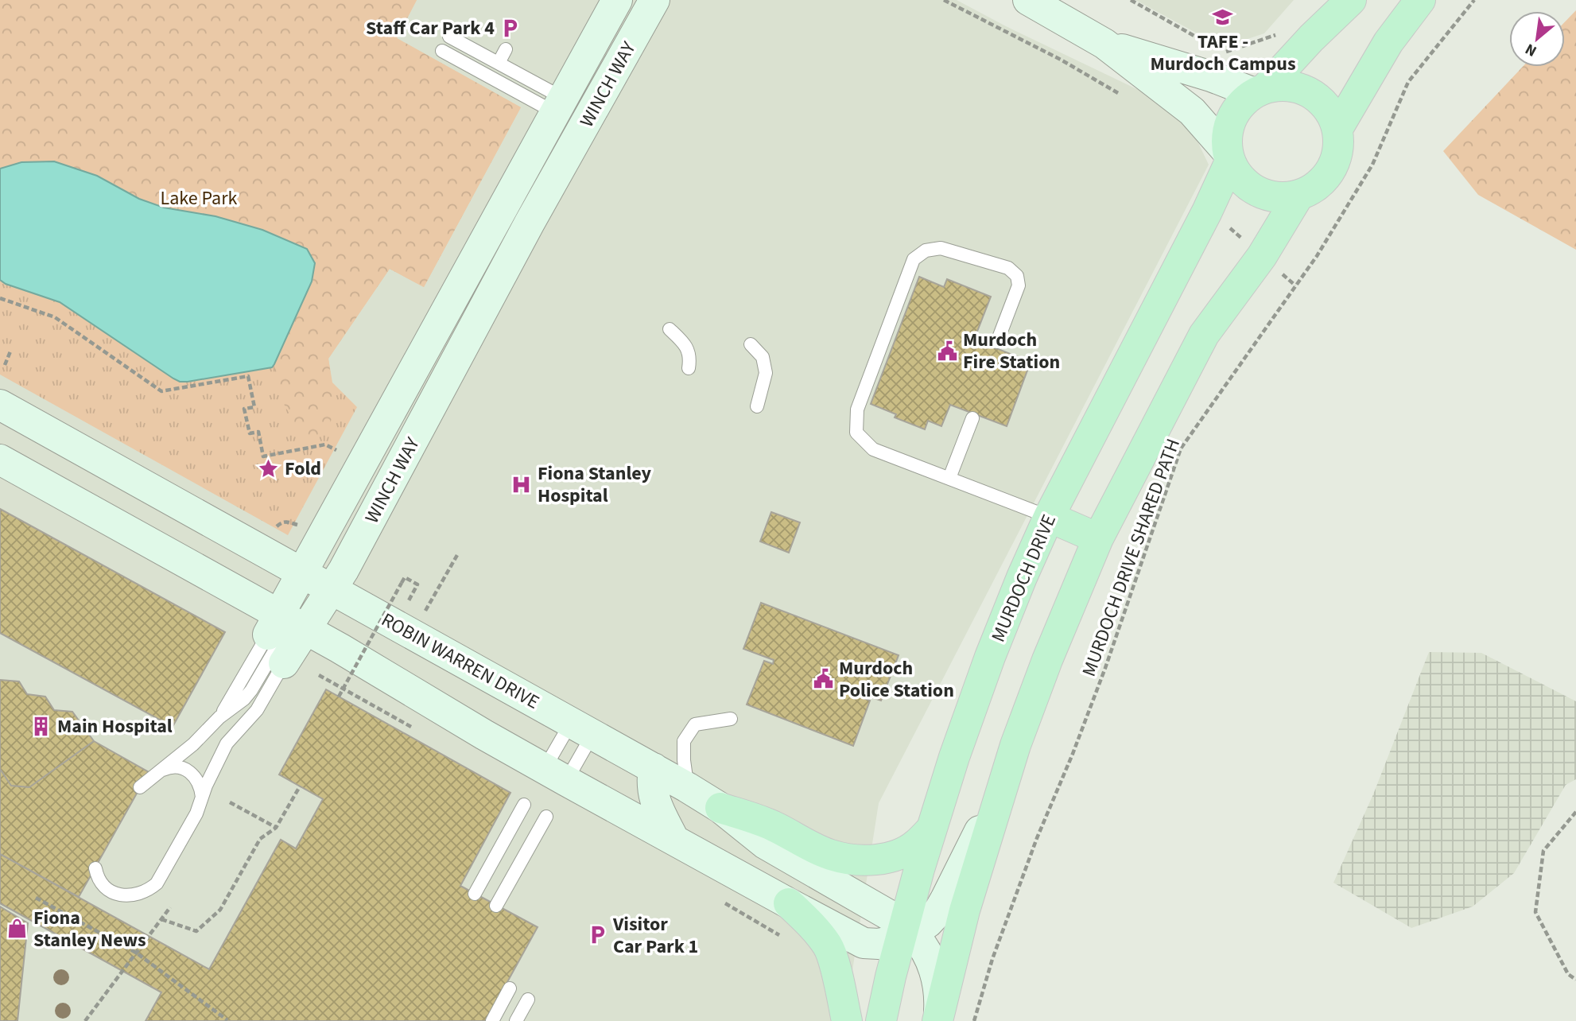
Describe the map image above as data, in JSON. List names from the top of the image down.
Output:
{
  "streets": {
    "main road": ["MURDOCH DRIVE"],
    "street": ["WINCH WAY", "ROBIN WARREN DRIVE"],
    "path": ["MURDOCH DRIVE SHARED PATH"]
  },
  "crossings": [
    ["WINCH WAY", "ROBIN WARREN DRIVE"],
    ["MURDOCH DRIVE", "ROBIN WARREN DRIVE"]
  ],
  "parks": ["Lake Park"],
  "places": {
    "school or university": ["TAFE - Murdoch Campus"],
    "parking": ["Staff Car Park 4", "Visitor Car Park 1"],
    "public building": ["Murdoch Fire Station", "Murdoch Police Station"],
    "place": ["Fold"],
    "hospital": ["Fiona Stanley Hospital"],
    "building": ["Main Hospital"],
    "shop": ["Fiona Stanley News"]
  },
  "north": "bottom left"
}
